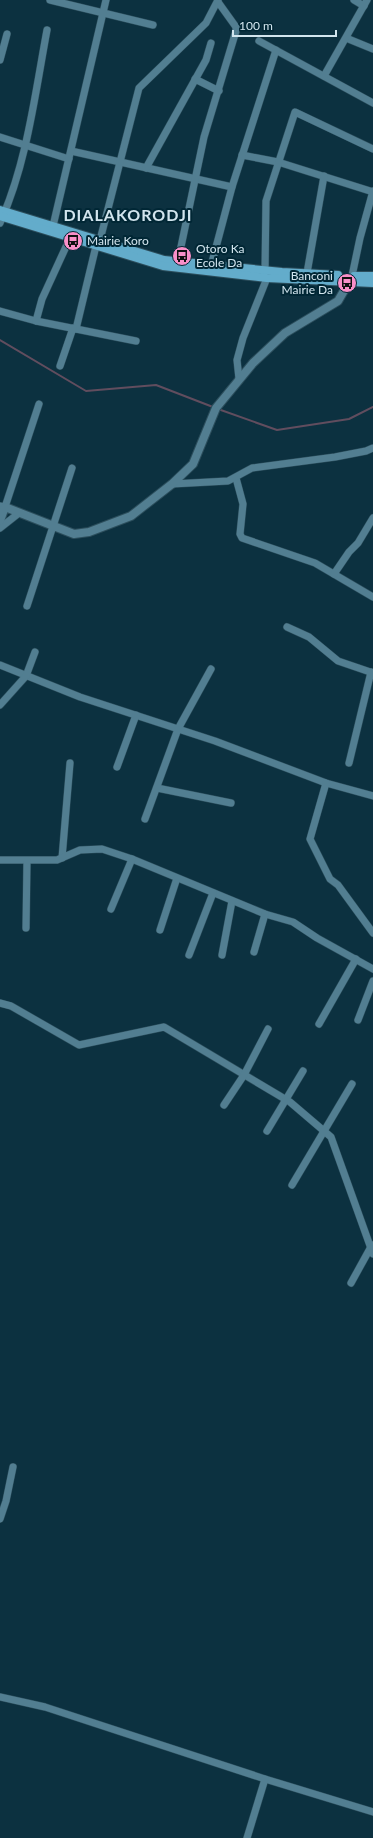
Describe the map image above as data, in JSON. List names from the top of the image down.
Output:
{
  "districts": ["DIALAKORODJI"],
  "places": {
    "bus stop": ["Mairie Koro", "Otoro Ka Ecole Da", "Banconi Mairie Da"]
  },
  "scale_bar": "100 m"
}
